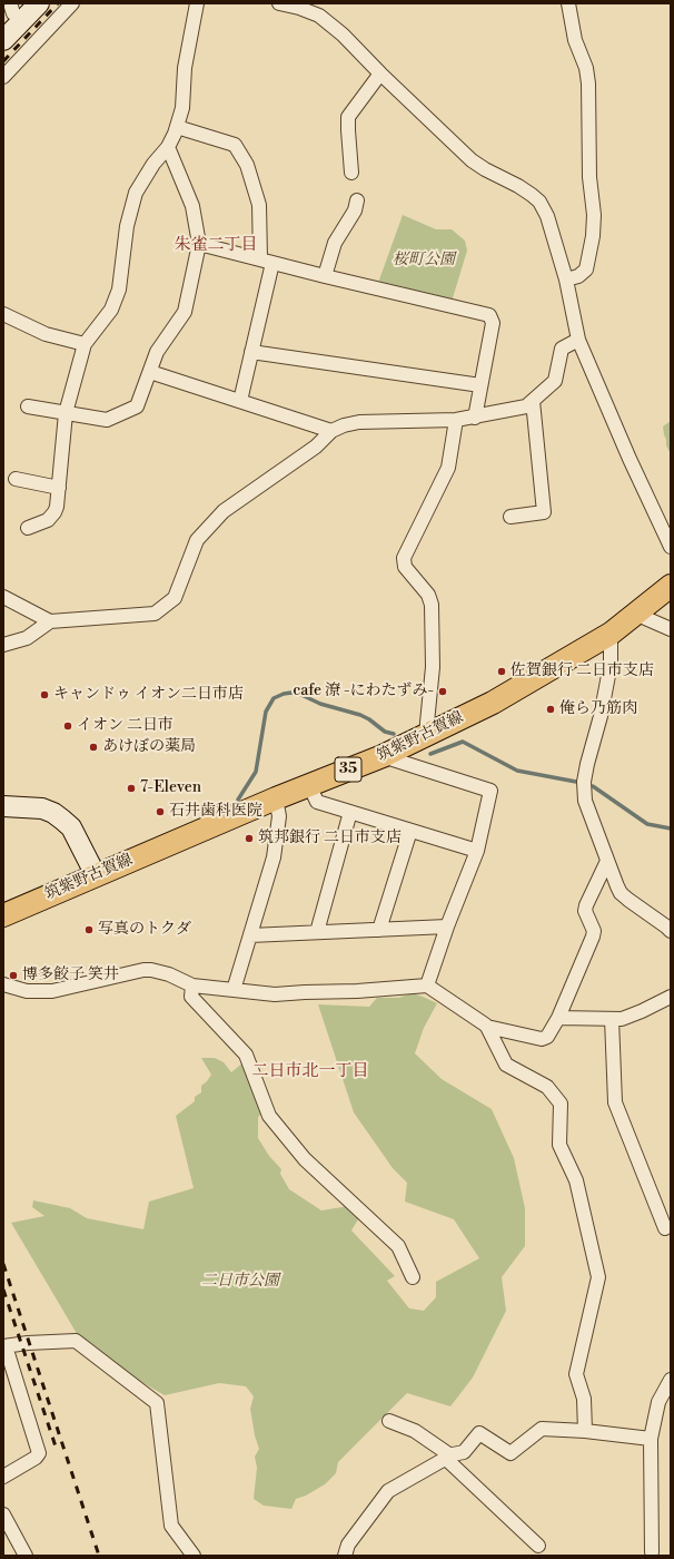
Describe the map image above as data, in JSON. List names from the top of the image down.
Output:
{
  "streets": {
    "main road": ["筑紫野古賀線", "35"]
  },
  "districts": ["朱雀二丁目", "二日市北一丁目"],
  "parks": ["桜町公園", "二日市公園"],
  "places": [
    "佐賀銀行 二日市支店",
    "cafe 潦 -にわたずみ-",
    "キャンドゥ イオン二日市店",
    "俺ら乃筋肉",
    "イオン 二日市",
    "あけぼの薬局",
    "7-Eleven",
    "石井歯科医院",
    "筑邦銀行 二日市支店",
    "写真のトクダ",
    "博多餃子 笑井"
  ]
}
